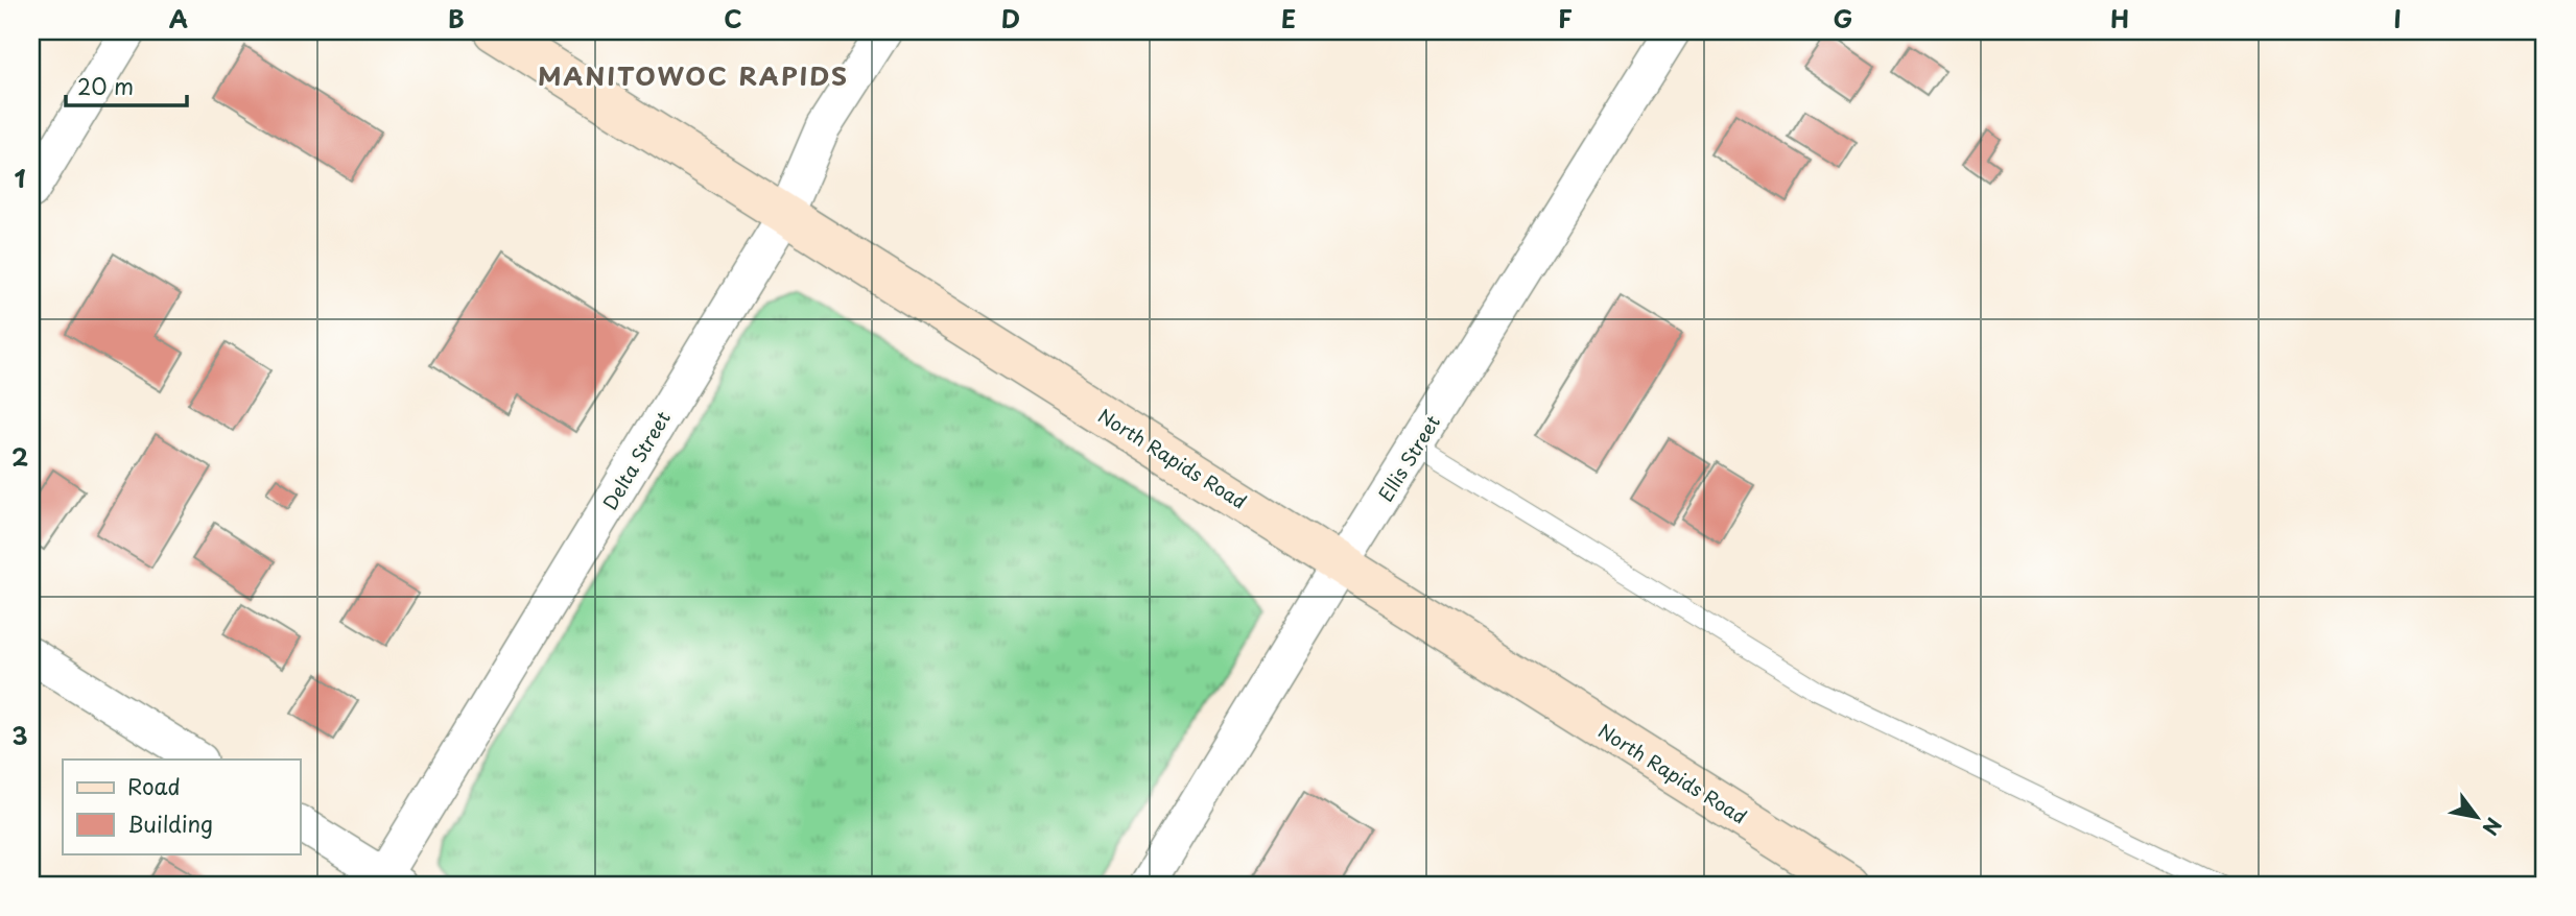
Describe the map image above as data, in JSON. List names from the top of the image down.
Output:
{
  "streets": {
    "main road": ["North Rapids Road"],
    "street": ["Ellis Street", "Delta Street"]
  },
  "crossings": [
    ["North Rapids Road", "Ellis Street"],
    ["North Rapids Road", "Delta Street"]
  ],
  "districts": ["MANITOWOC RAPIDS"],
  "legend": ["Road", "Building"],
  "scale_bar": "20 m",
  "north": "bottom right",
  "grid": {
    "columns": [
      "A",
      "B",
      "C",
      "D",
      "E",
      "F",
      "G",
      "H",
      "I"
    ],
    "rows": ["1", "2", "3"]
  }
}
